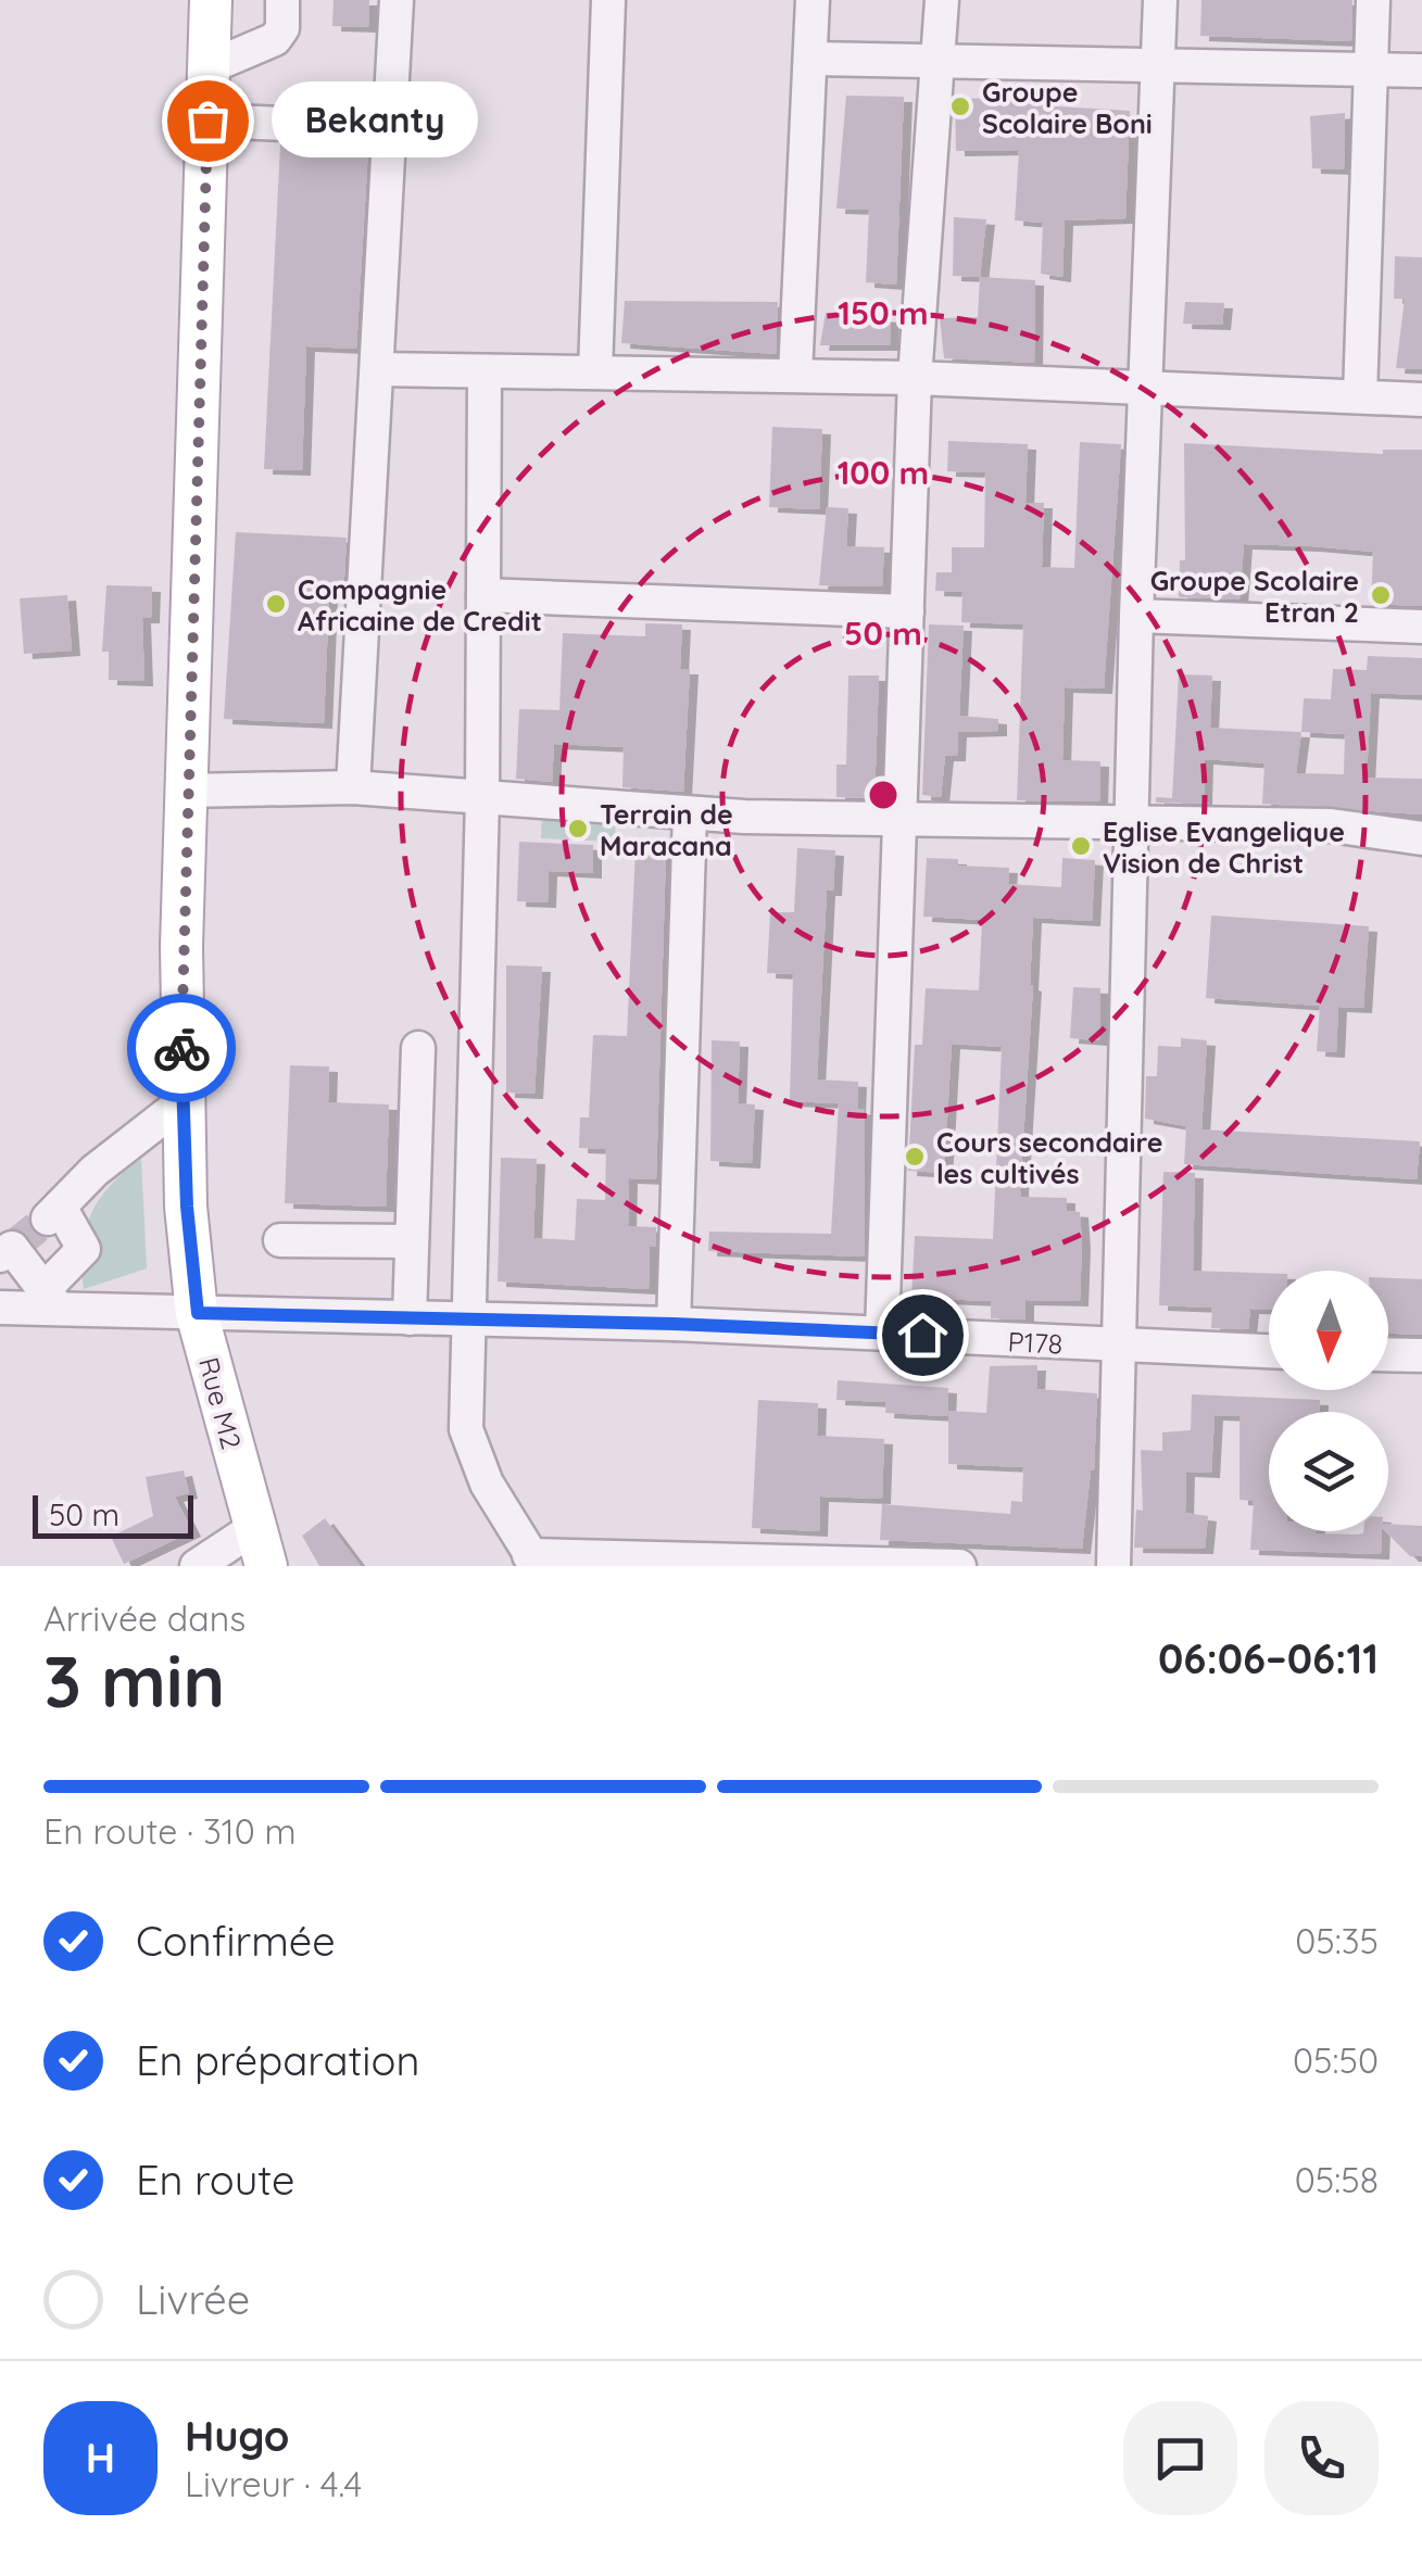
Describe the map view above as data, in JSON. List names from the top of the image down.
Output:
{
  "streets": {
    "main road": ["Rue M2"],
    "street": ["P178"]
  },
  "crossings": [
    ["P178", "Rue M2"]
  ],
  "places": [
    "Groupe Scolaire Boni",
    "Bekanty",
    "Groupe Scolaire Etran 2",
    "Compagnie Africaine de Credit",
    "Terrain de Maracana",
    "Eglise Evangelique Vision de Christ",
    "Cours secondaire les cultivés"
  ],
  "scale_bar": "50 m",
  "north": "bottom",
  "page": {
    "bubble": "Bekanty",
    "scale": "50 m",
    "heading": ["3 min", "Arrivée dans", "06:06–06:11"],
    "panel": ["Hugo", "Livreur · 4.4"],
    "bar": "En route · 310 m",
    "list": [
      ["Confirmée", "05:35"],
      ["En préparation", "05:50"],
      ["En route", "05:58"],
      "Livrée"
    ],
    "round": "H"
  },
  "rings": ["150 m", "100 m", "50 m"]
}
